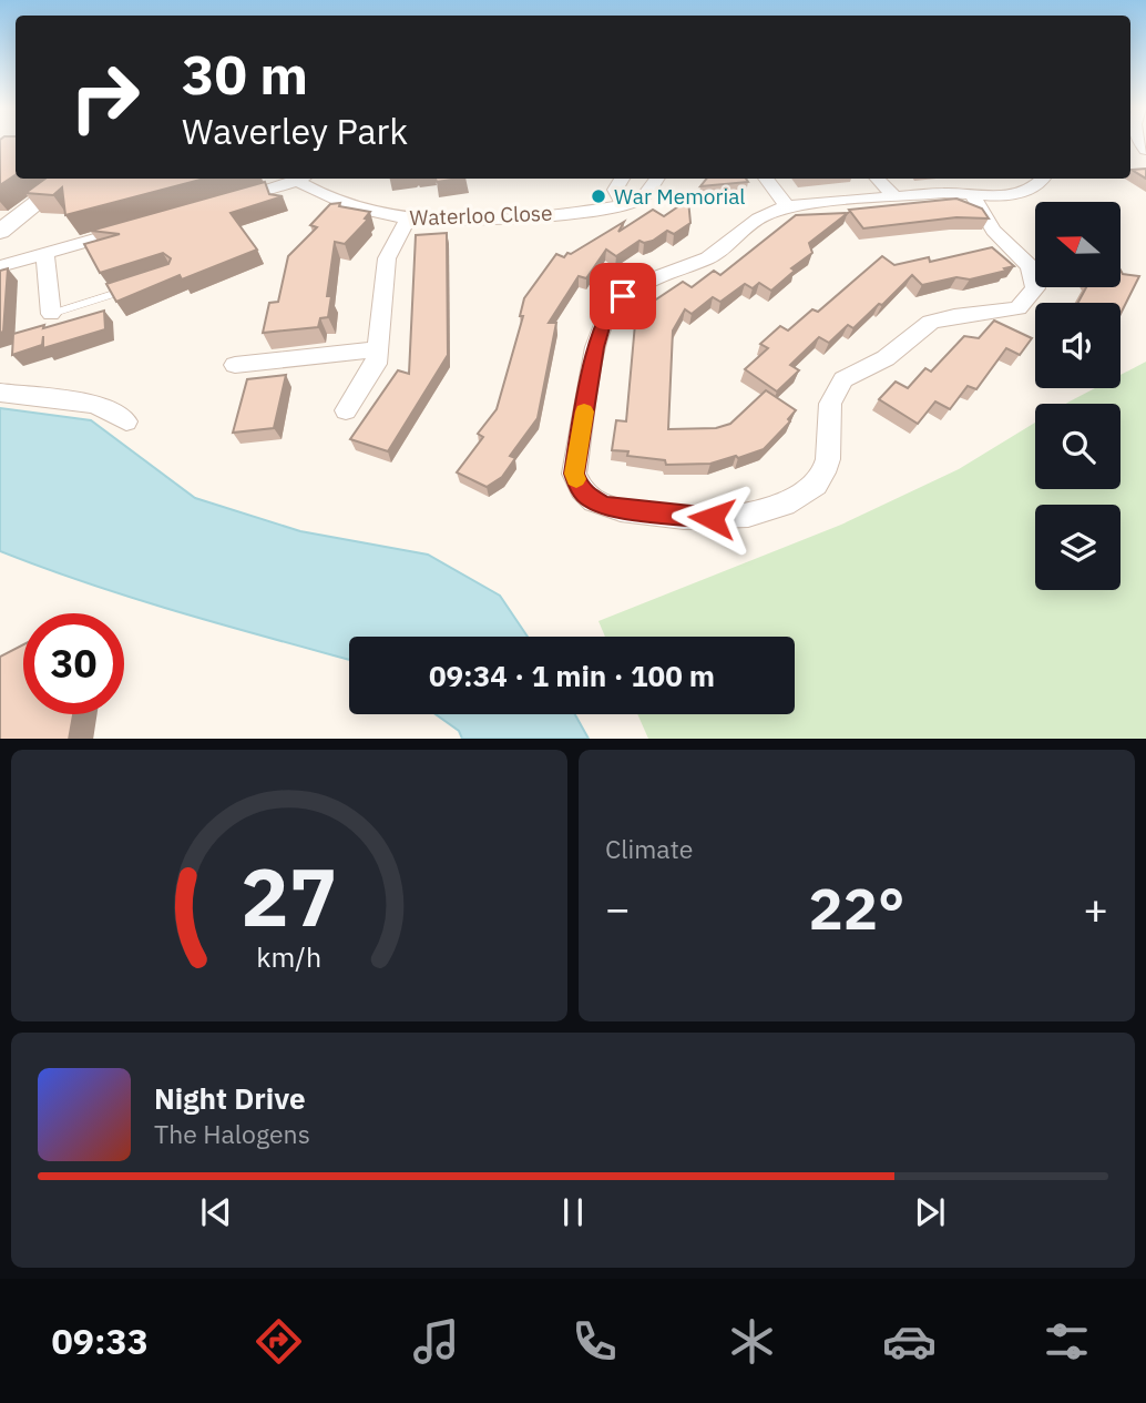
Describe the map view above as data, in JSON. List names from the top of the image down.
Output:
{
  "streets": {
    "street": ["Waterloo Close"]
  },
  "places": ["War Memorial"],
  "north": "left",
  "page": {
    "turn": ["30 m", "Waverley Park"],
    "limit": "30",
    "trip": "09:34 · 1 min · 100 m",
    "tile": "Climate",
    "heat": ["−", "22°", "+"],
    "song": ["Night Drive", "The Halogens"],
    "tabs": "09:33",
    "gauge": ["27", "km/h"]
  }
}
